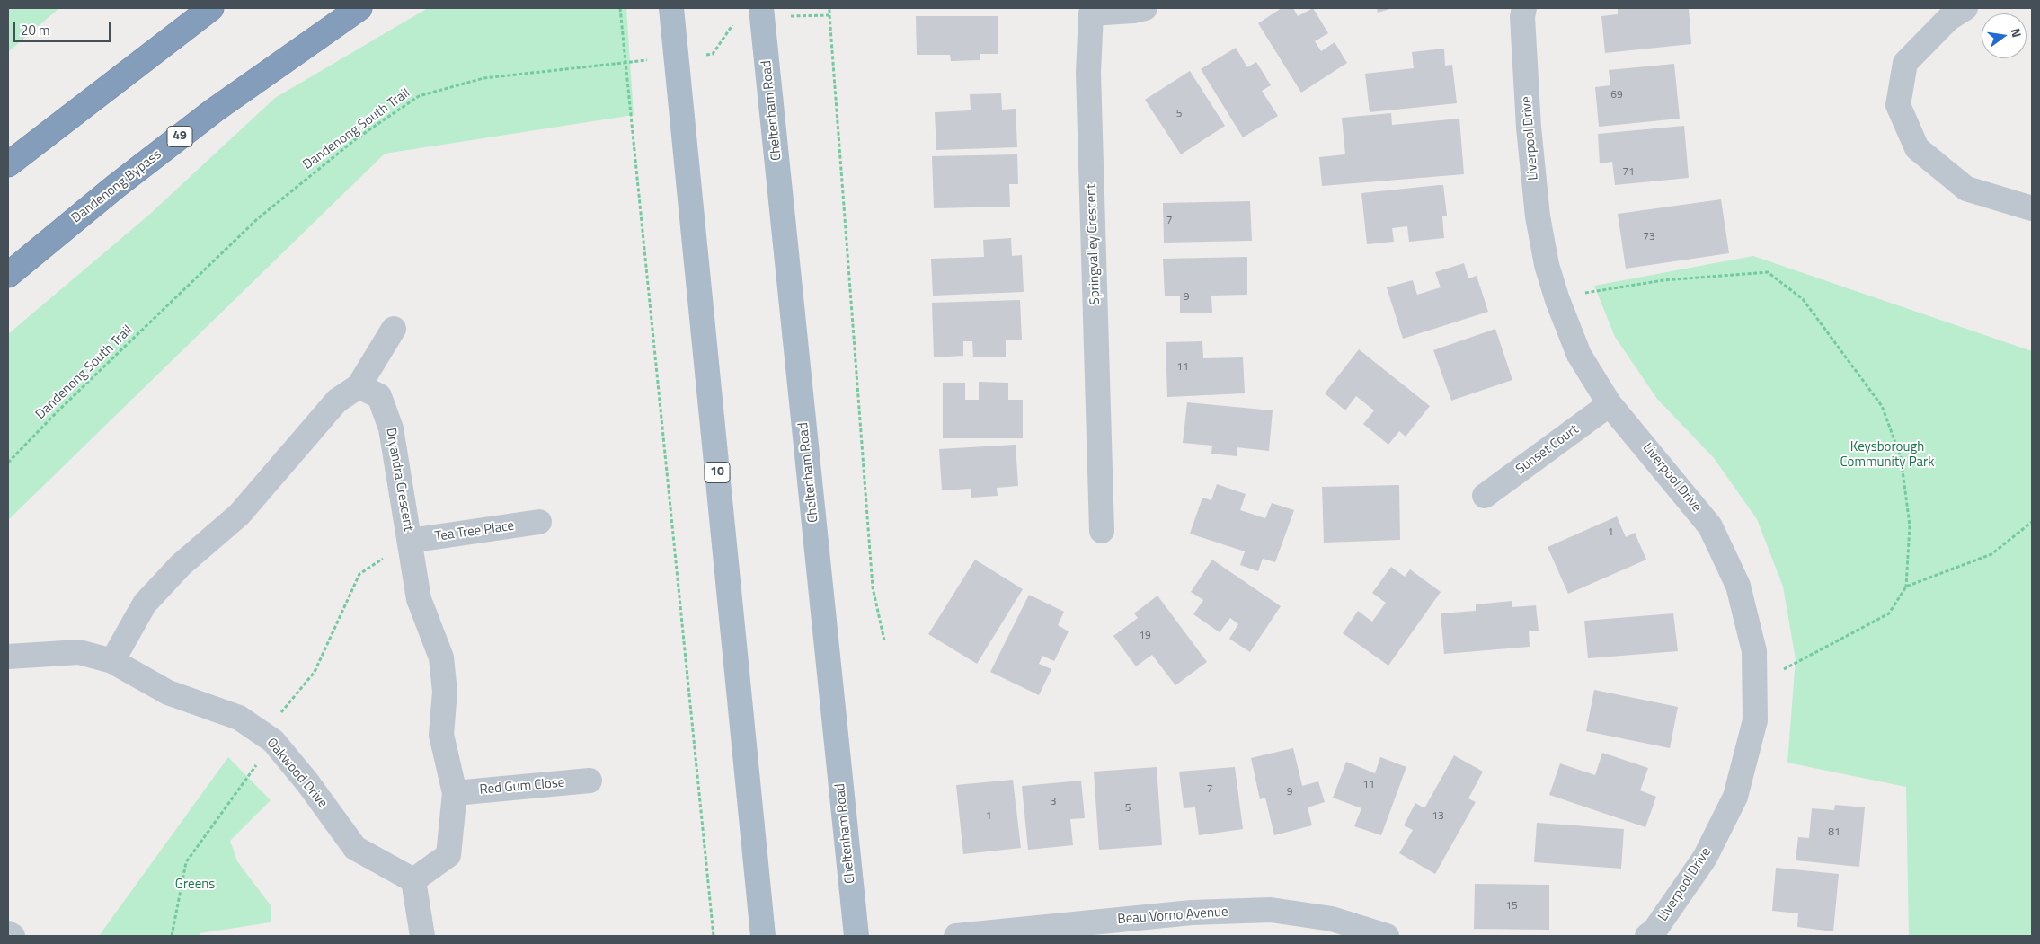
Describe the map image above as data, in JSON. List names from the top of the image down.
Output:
{
  "streets": {
    "highway": ["49", "Dandenong Bypass"],
    "main road": ["Cheltenham Road", "10"],
    "street": [
      "Liverpool Drive",
      "Springvalley Crescent",
      "Sunset Court",
      "Dryandra Crescent",
      "Tea Tree Place",
      "Oakwood Drive",
      "Red Gum Close",
      "Beau Vorno Avenue"
    ],
    "path": ["Dandenong South Trail"]
  },
  "crossings": [
    ["Cheltenham Road", "Dandenong South Trail"],
    ["Dandenong South Trail", "10"],
    ["Liverpool Drive", "Sunset Court"],
    ["Dryandra Crescent", "Tea Tree Place"],
    ["Dryandra Crescent", "Oakwood Drive"],
    ["Dryandra Crescent", "Red Gum Close"]
  ],
  "parks": ["Keysborough Community Park", "Greens"],
  "house_numbers": [
    "69",
    "5",
    "71",
    "7",
    "73",
    "9",
    "11",
    "1",
    "19",
    "11",
    "7",
    "9",
    "3",
    "5",
    "1",
    "13",
    "81",
    "15"
  ],
  "scale_bar": "20 m",
  "north": "right"
}
